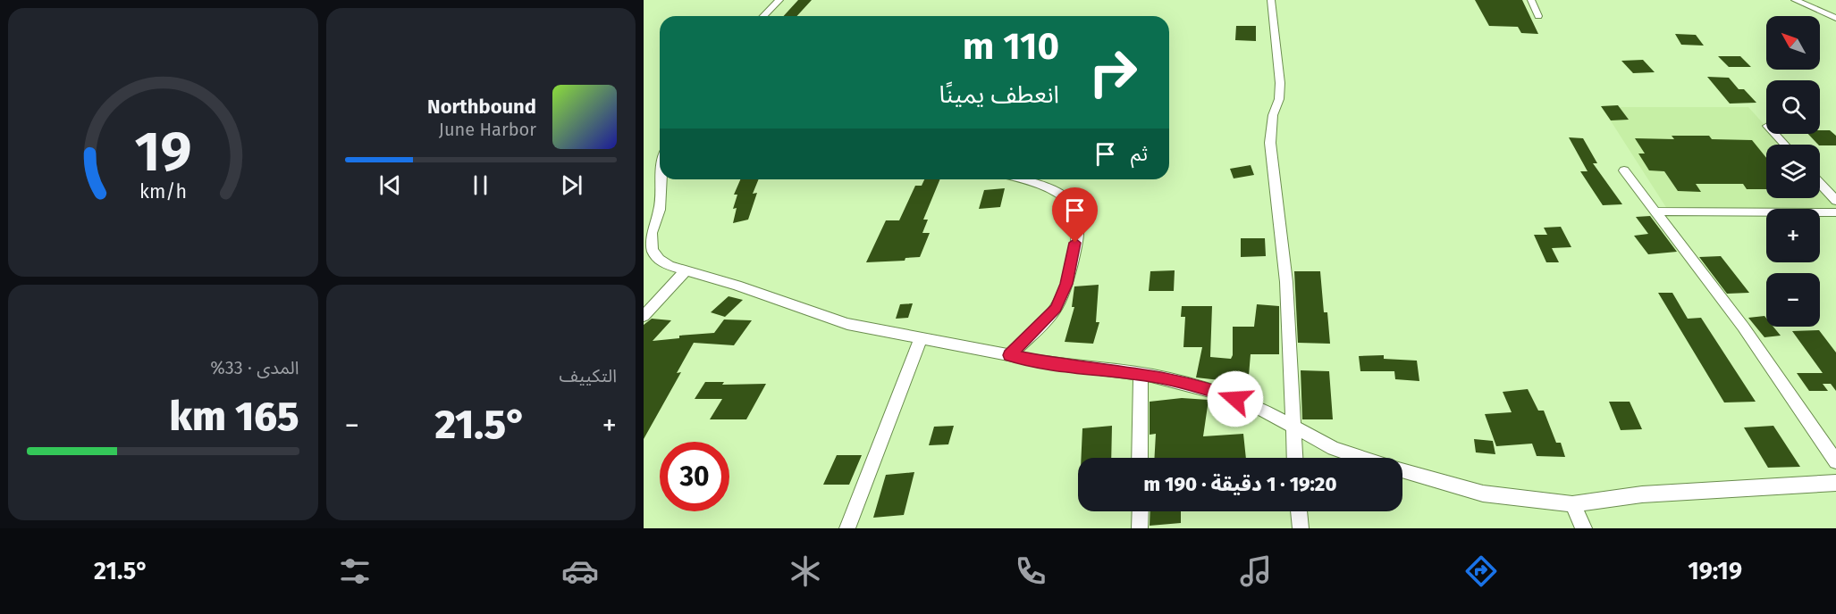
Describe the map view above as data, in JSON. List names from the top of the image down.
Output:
{
  "north": "top left",
  "page": {
    "map_buttons": ["+", "−"],
    "turn": ["110 m", "انعطف يمينًا"],
    "song": ["Northbound", "June Harbor"],
    "then": "ثم",
    "tile": [
      "التكييف",
      ["المدى · 33%", "165 km"]
    ],
    "heat": ["−", "21.5°", "+"],
    "limit": "30",
    "trip": "19:20 · 1 دقيقة · 190 m",
    "tabs": ["19:19", "21.5°"],
    "gauge": ["19", "km/h"]
  }
}
